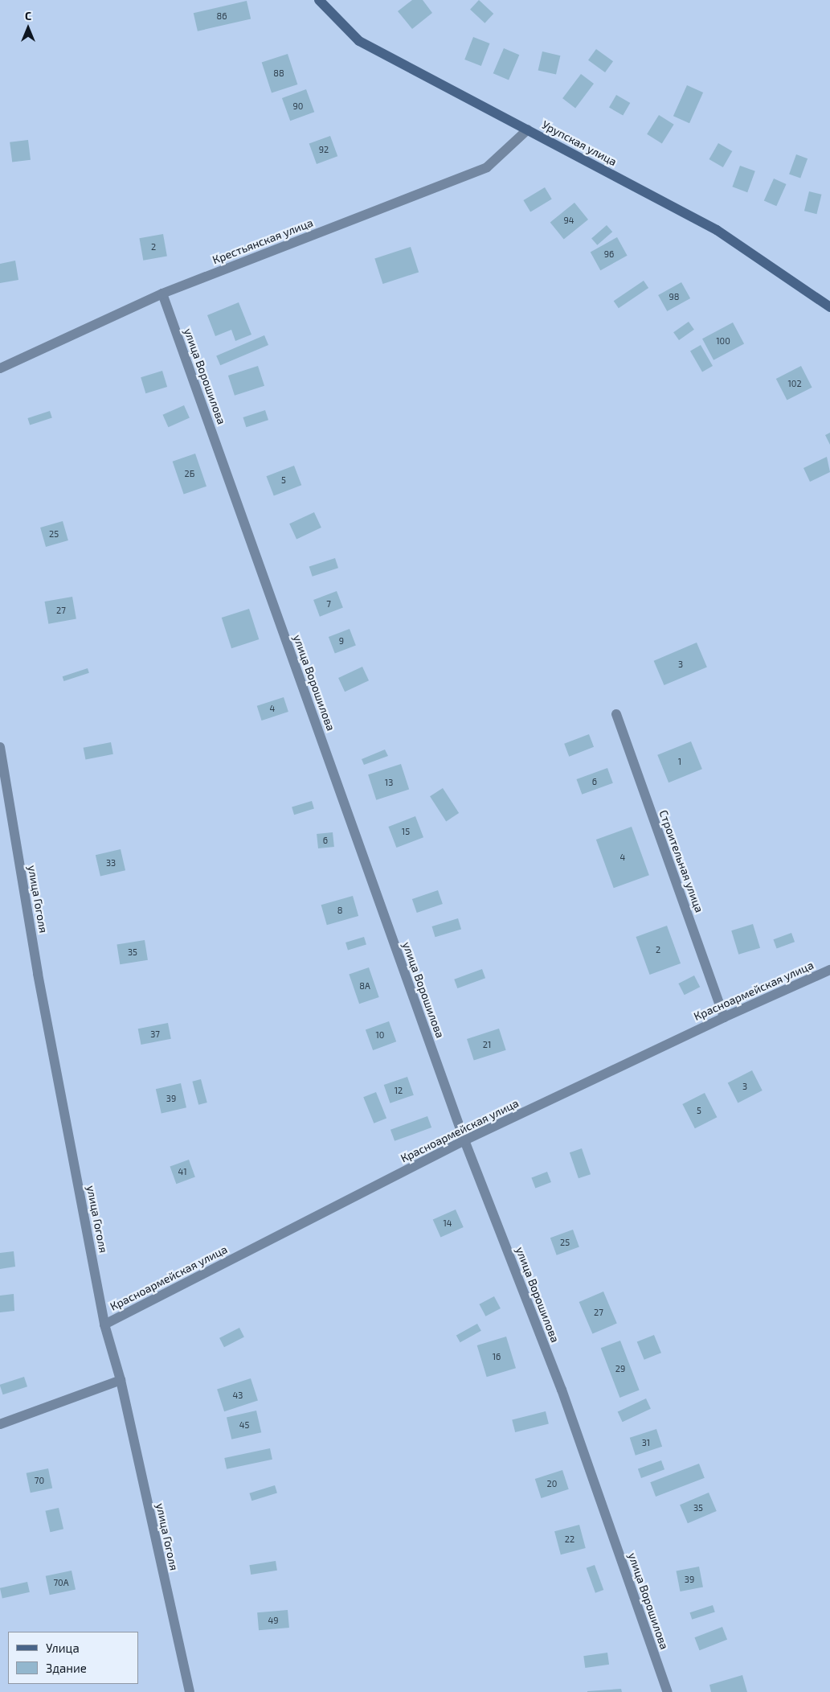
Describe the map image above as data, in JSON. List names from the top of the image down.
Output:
{
  "streets": {
    "street": [
      "Урупская улица",
      "Крестьянская улица",
      "улица Ворошилова",
      "Строительная улица",
      "улица Гоголя",
      "Красноармейская улица"
    ]
  },
  "crossings": [
    ["Урупская улица", "Крестьянская улица"],
    ["Крестьянская улица", "улица Ворошилова"],
    ["улица Ворошилова", "Красноармейская улица"],
    ["Строительная улица", "Красноармейская улица"],
    ["улица Гоголя", "Красноармейская улица"]
  ],
  "house_numbers": [
    "86",
    "88",
    "90",
    "92",
    "94",
    "2",
    "96",
    "98",
    "100",
    "102",
    "2Б",
    "5",
    "25",
    "7",
    "27",
    "9",
    "3",
    "4",
    "1",
    "6",
    "13",
    "15",
    "6",
    "4",
    "33",
    "8",
    "2",
    "35",
    "8А",
    "37",
    "10",
    "21",
    "3",
    "12",
    "39",
    "5",
    "41",
    "14",
    "25",
    "27",
    "16",
    "29",
    "43",
    "45",
    "31",
    "70",
    "20",
    "35",
    "22",
    "39",
    "70А",
    "49"
  ],
  "legend": ["Улица", "Здание"],
  "north": "top"
}
